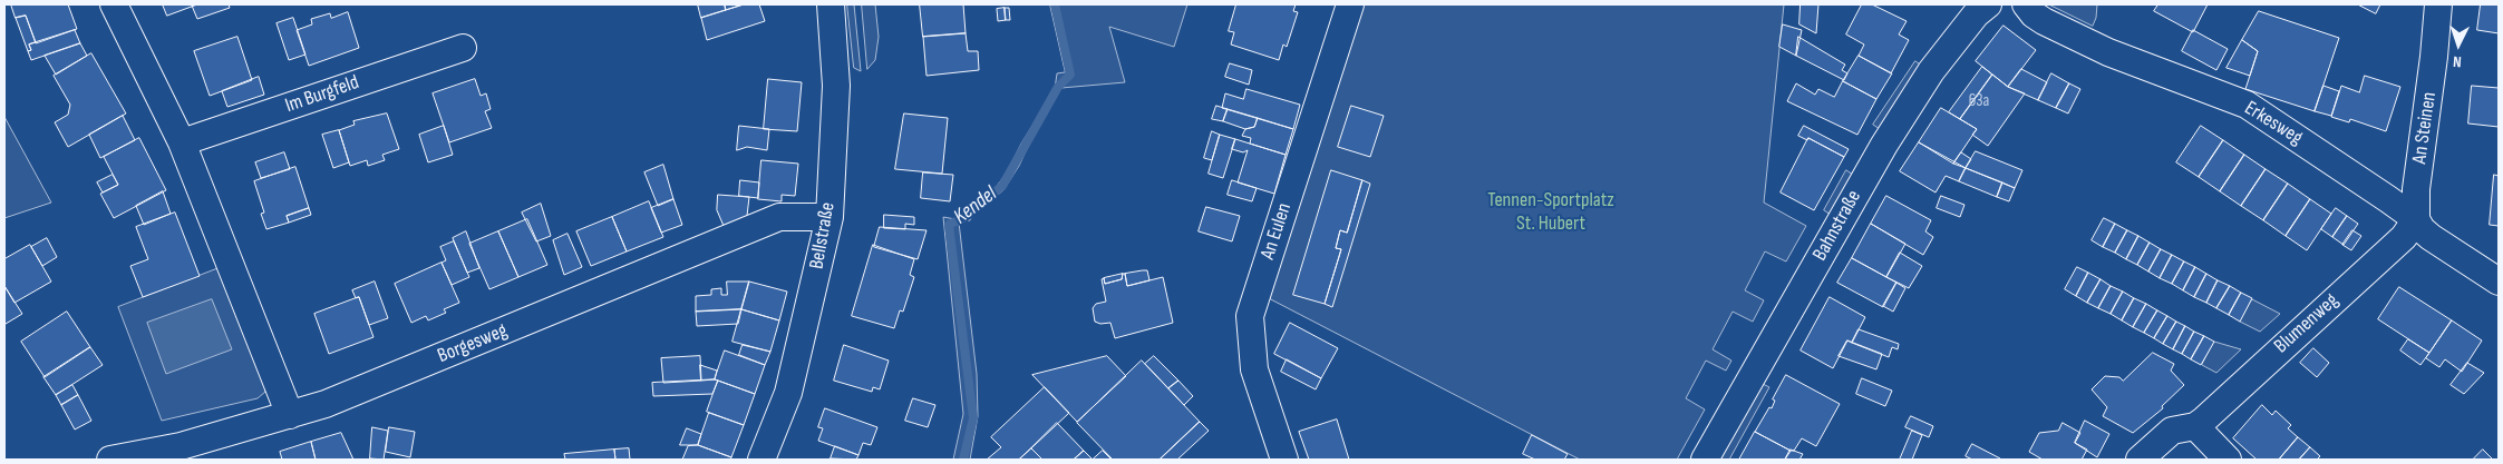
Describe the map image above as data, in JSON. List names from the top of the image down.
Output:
{
  "streets": {
    "street": [
      "Im Burgfeld",
      "Erkesweg",
      "An Steinen",
      "Bahnstraße",
      "An Eulen",
      "Bellstraße",
      "Blumenweg",
      "Borgesweg"
    ]
  },
  "crossings": [
    ["Erkesweg", "An Steinen"],
    ["Erkesweg", "Blumenweg"],
    ["An Steinen", "Blumenweg"],
    ["Bellstraße", "Borgesweg"]
  ],
  "water": ["Kendel"],
  "parks": ["Tennen-Sportplatz St. Hubert"],
  "house_numbers": ["63a"],
  "north": "bottom"
}
